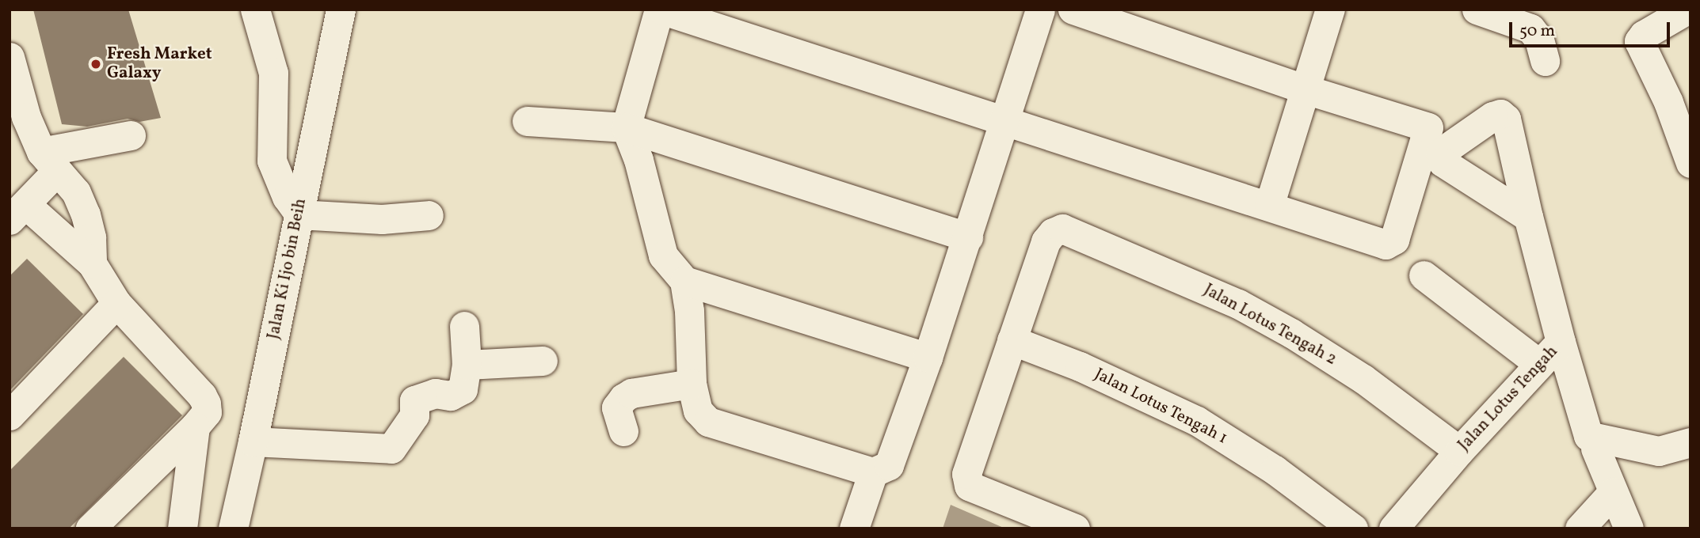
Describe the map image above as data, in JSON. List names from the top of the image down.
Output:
{
  "streets": {
    "street": [
      "Jalan Ki Ijo bin Beih",
      "Jalan Lotus Tengah 2",
      "Jalan Lotus Tengah",
      "Jalan Lotus Tengah 1"
    ]
  },
  "crossings": [
    ["Jalan Lotus Tengah 2", "Jalan Lotus Tengah"],
    ["Jalan Lotus Tengah 2", "Jalan Lotus Tengah 1"]
  ],
  "places": ["Fresh Market Galaxy"],
  "scale_bar": "50 m"
}
